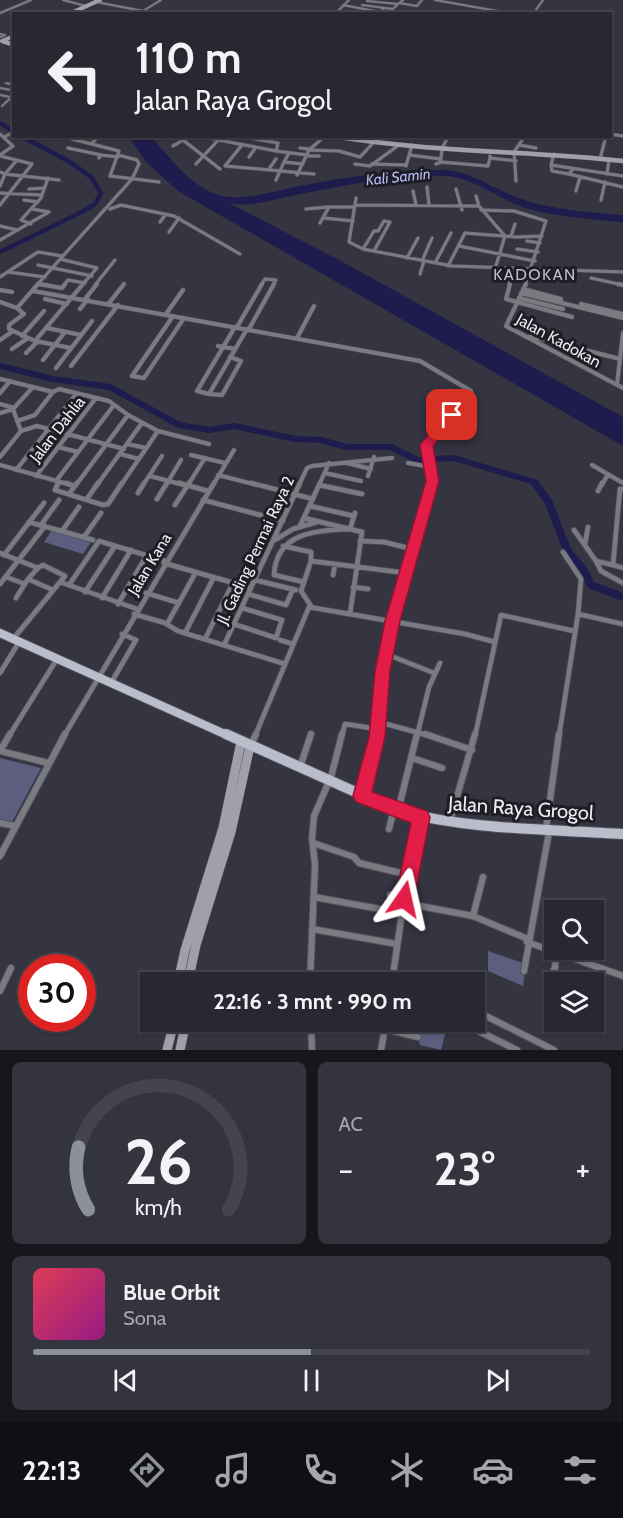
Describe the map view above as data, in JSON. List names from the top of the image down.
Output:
{
  "streets": {
    "main road": ["Jalan Raya Grogol"],
    "street": [
      "Jalan Kadokan",
      "Jalan Dahlia",
      "Jl. Gading Permai Raya 2",
      "Jalan Kana"
    ]
  },
  "crossings": [
    ["Jalan Kana", "Jalan Raya Grogol"]
  ],
  "districts": ["KADOKAN"],
  "water": ["Kali Samin"],
  "page": {
    "turn": ["110 m", "Jalan Raya Grogol"],
    "limit": "30",
    "trip": "22:16 · 3 mnt · 990 m",
    "tile": "AC",
    "heat": ["−", "23°", "+"],
    "song": ["Blue Orbit", "Sona"],
    "tabs": "22:13",
    "gauge": ["26", "km/h"]
  }
}
